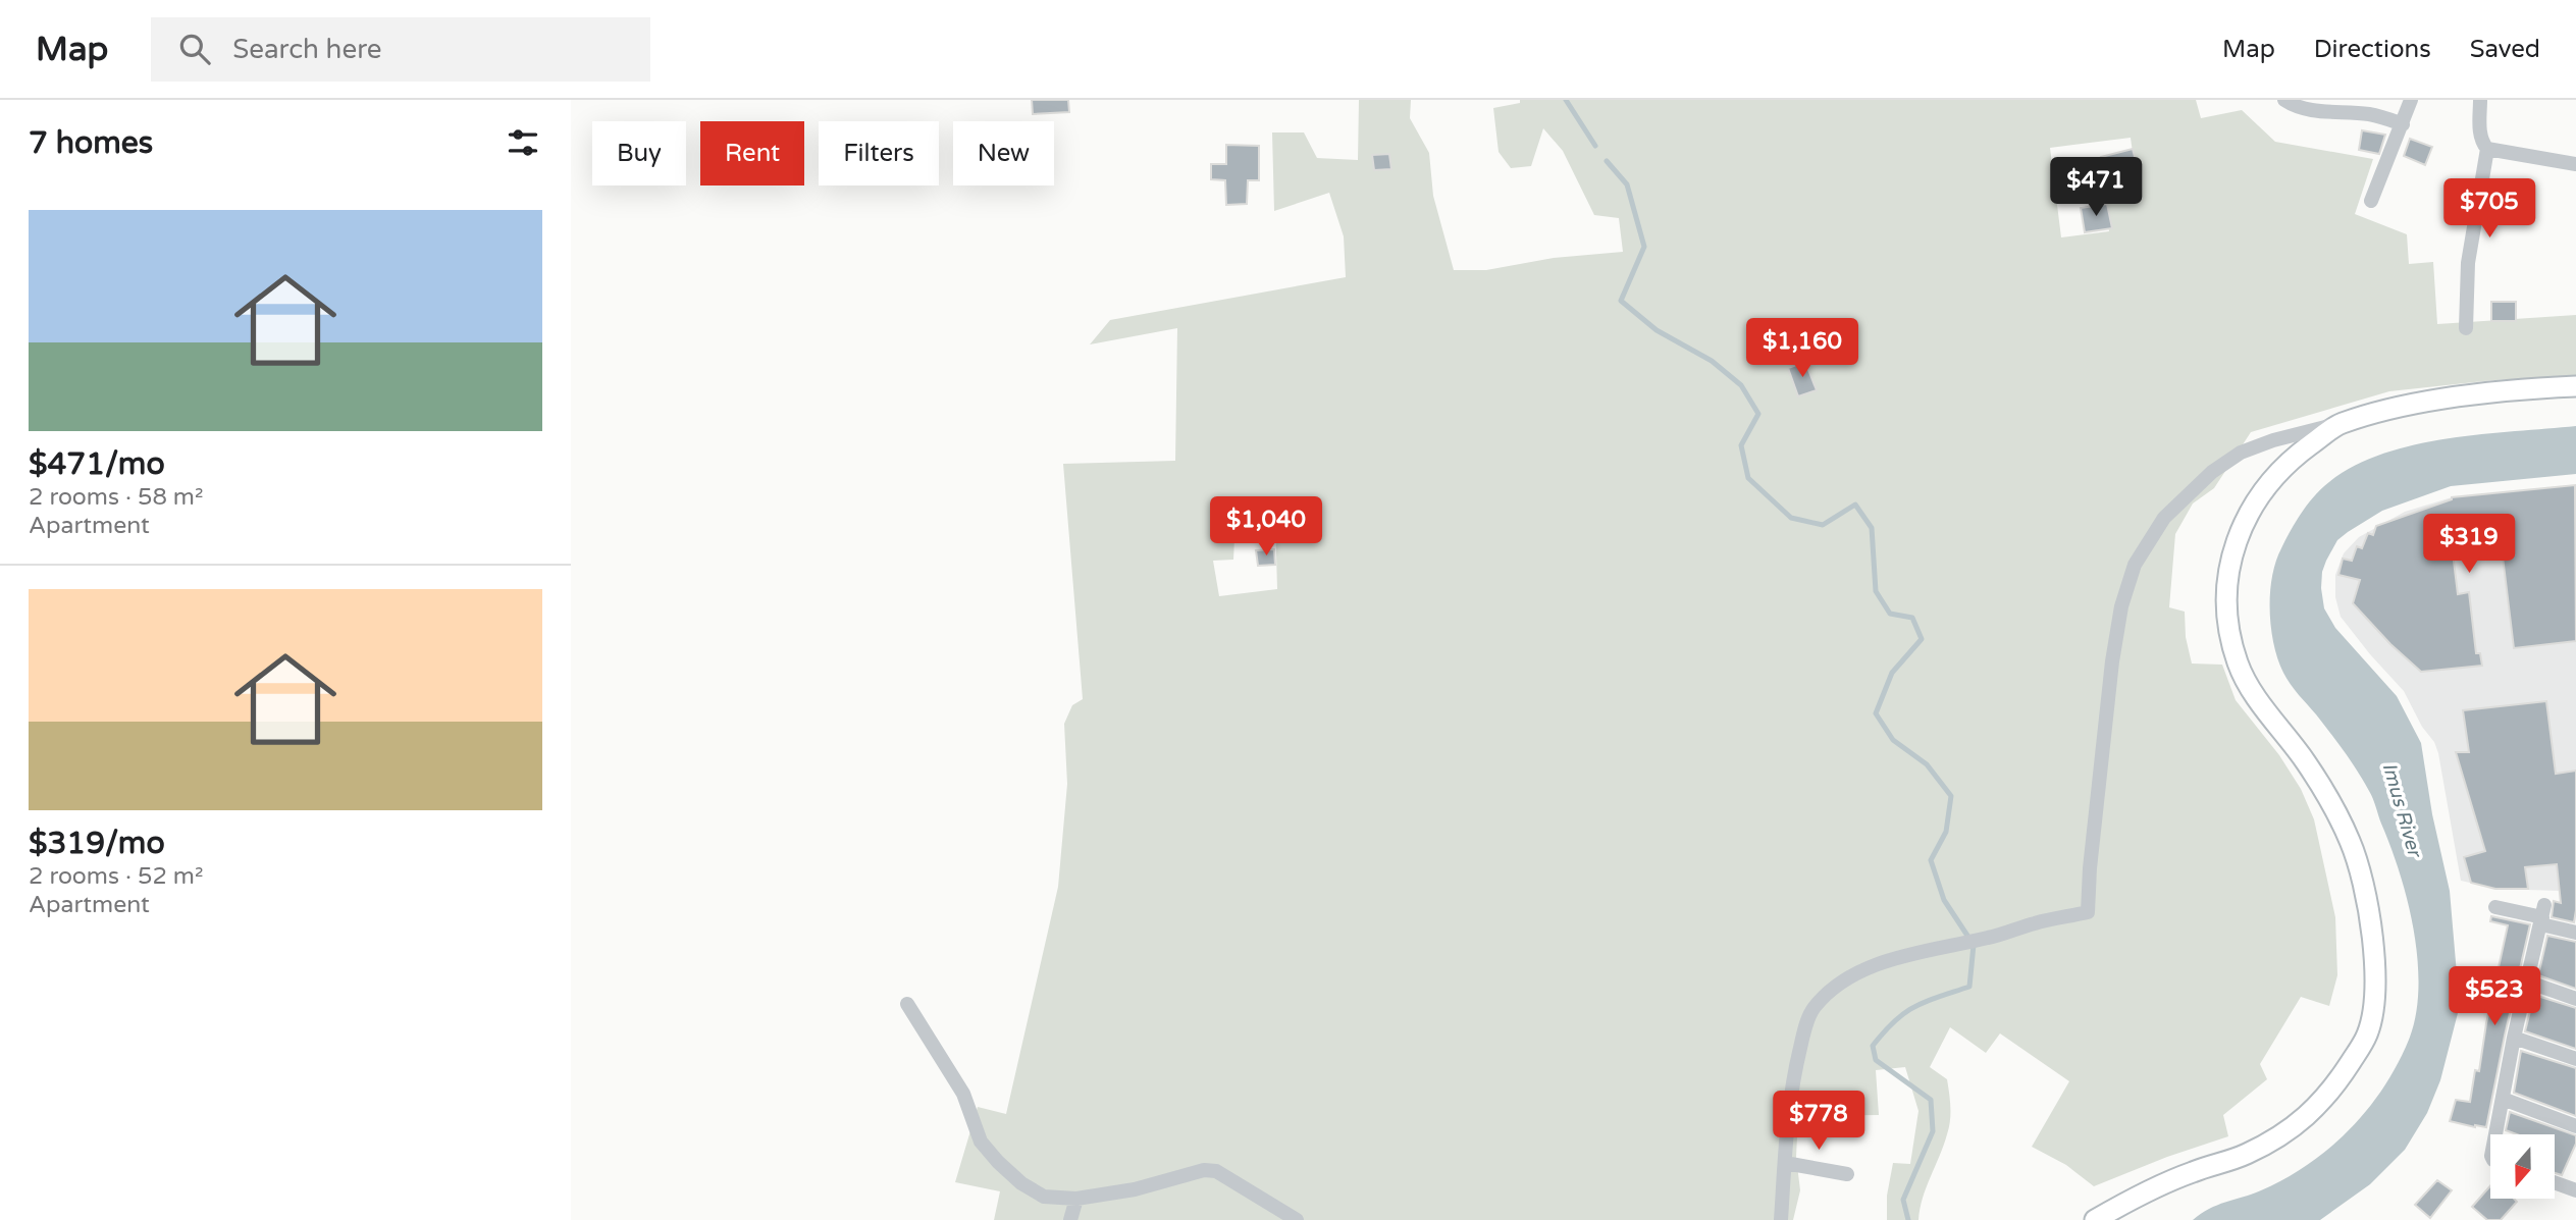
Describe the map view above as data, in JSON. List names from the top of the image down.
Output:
{
  "water": ["Imus River"],
  "north": "bottom",
  "page": {
    "header": "Map",
    "search": "Search here",
    "nav": ["Map", "Directions", "Saved"],
    "heading": "7 homes",
    "chip": [
      "Buy",
      "Rent",
      "Filters",
      "New"
    ],
    "price": [
      "$471",
      "$705",
      "$1,160",
      "$1,040",
      "$319",
      "$523",
      "$778"
    ],
    "list": [
      {
        "name": "$471/mo",
        "note": "2 rooms · 58 m² · Apartment"
      },
      {
        "name": "$319/mo",
        "note": "2 rooms · 52 m² · Apartment"
      }
    ]
  }
}
